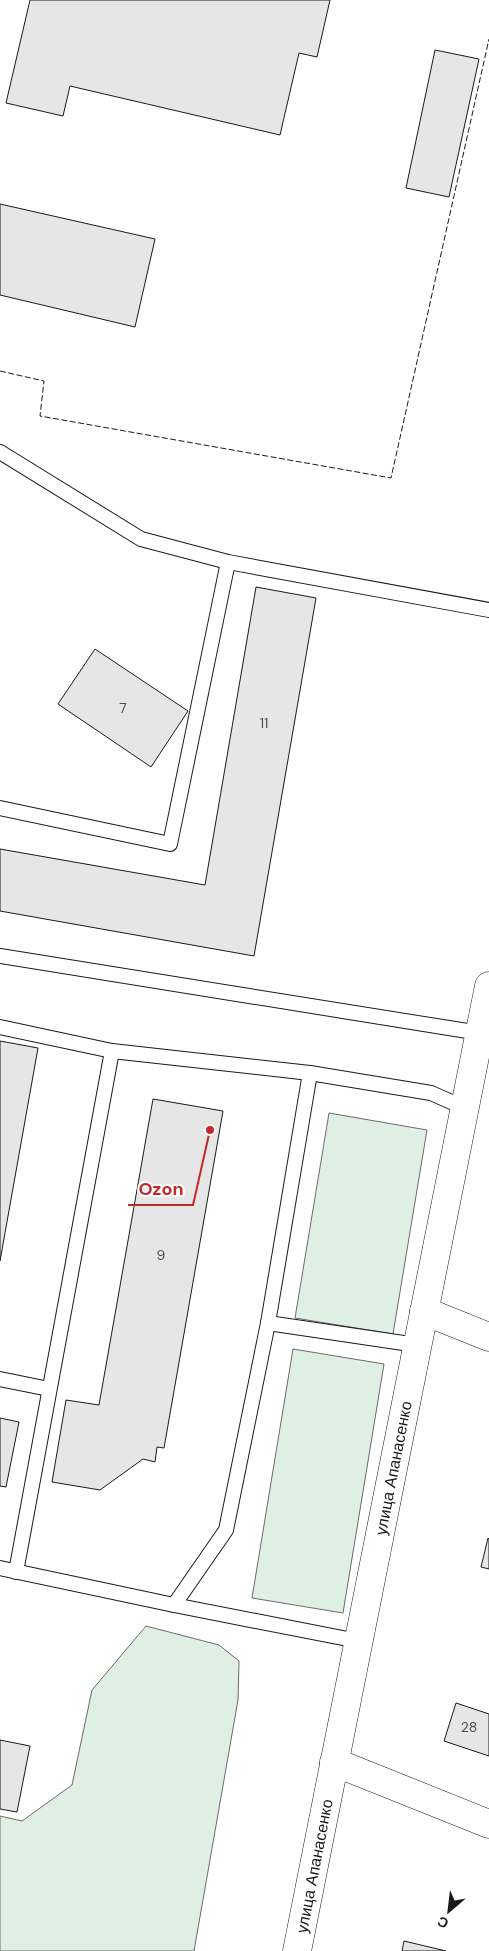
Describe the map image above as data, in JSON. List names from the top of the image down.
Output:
{
  "streets": {
    "main road": ["улица Апанасенко"]
  },
  "places": ["Ozon"],
  "house_numbers": [
    "7",
    "11",
    "9",
    "28"
  ],
  "north": "bottom left"
}
